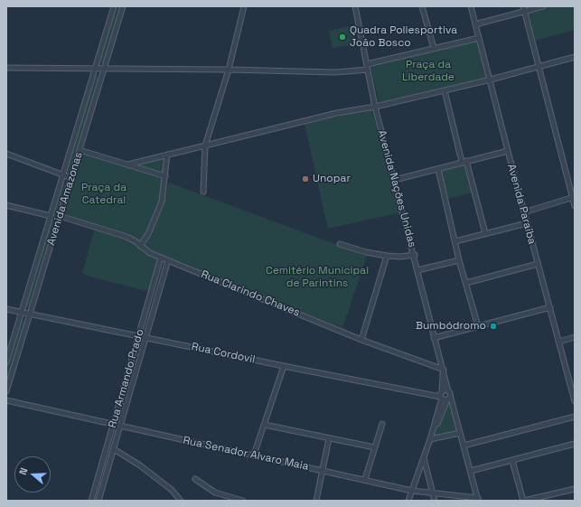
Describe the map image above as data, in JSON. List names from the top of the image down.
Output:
{
  "streets": {
    "street": [
      "Avenida Nações Unidas",
      "Avenida Amazonas",
      "Avenida Paraíba",
      "Rua Clarindo Chaves",
      "Rua Cordovil",
      "Rua Armando Prado",
      "Rua Senador Alvaro Maia"
    ]
  },
  "crossings": [
    ["Avenida Nações Unidas", "Rua Clarindo Chaves"],
    ["Avenida Nações Unidas", "Rua Senador Alvaro Maia"],
    ["Avenida Amazonas", "Rua Clarindo Chaves"],
    ["Avenida Amazonas", "Rua Cordovil"],
    ["Rua Clarindo Chaves", "Rua Armando Prado"],
    ["Rua Cordovil", "Rua Armando Prado"],
    ["Rua Armando Prado", "Rua Senador Alvaro Maia"]
  ],
  "parks": ["Praça da Liberdade", "Praça da Catedral", "Cemitério Municipal de Parintins"],
  "places": ["Quadra Poliesportiva João Bosco", "Unopar", "Bumbódromo"],
  "north": "left"
}
